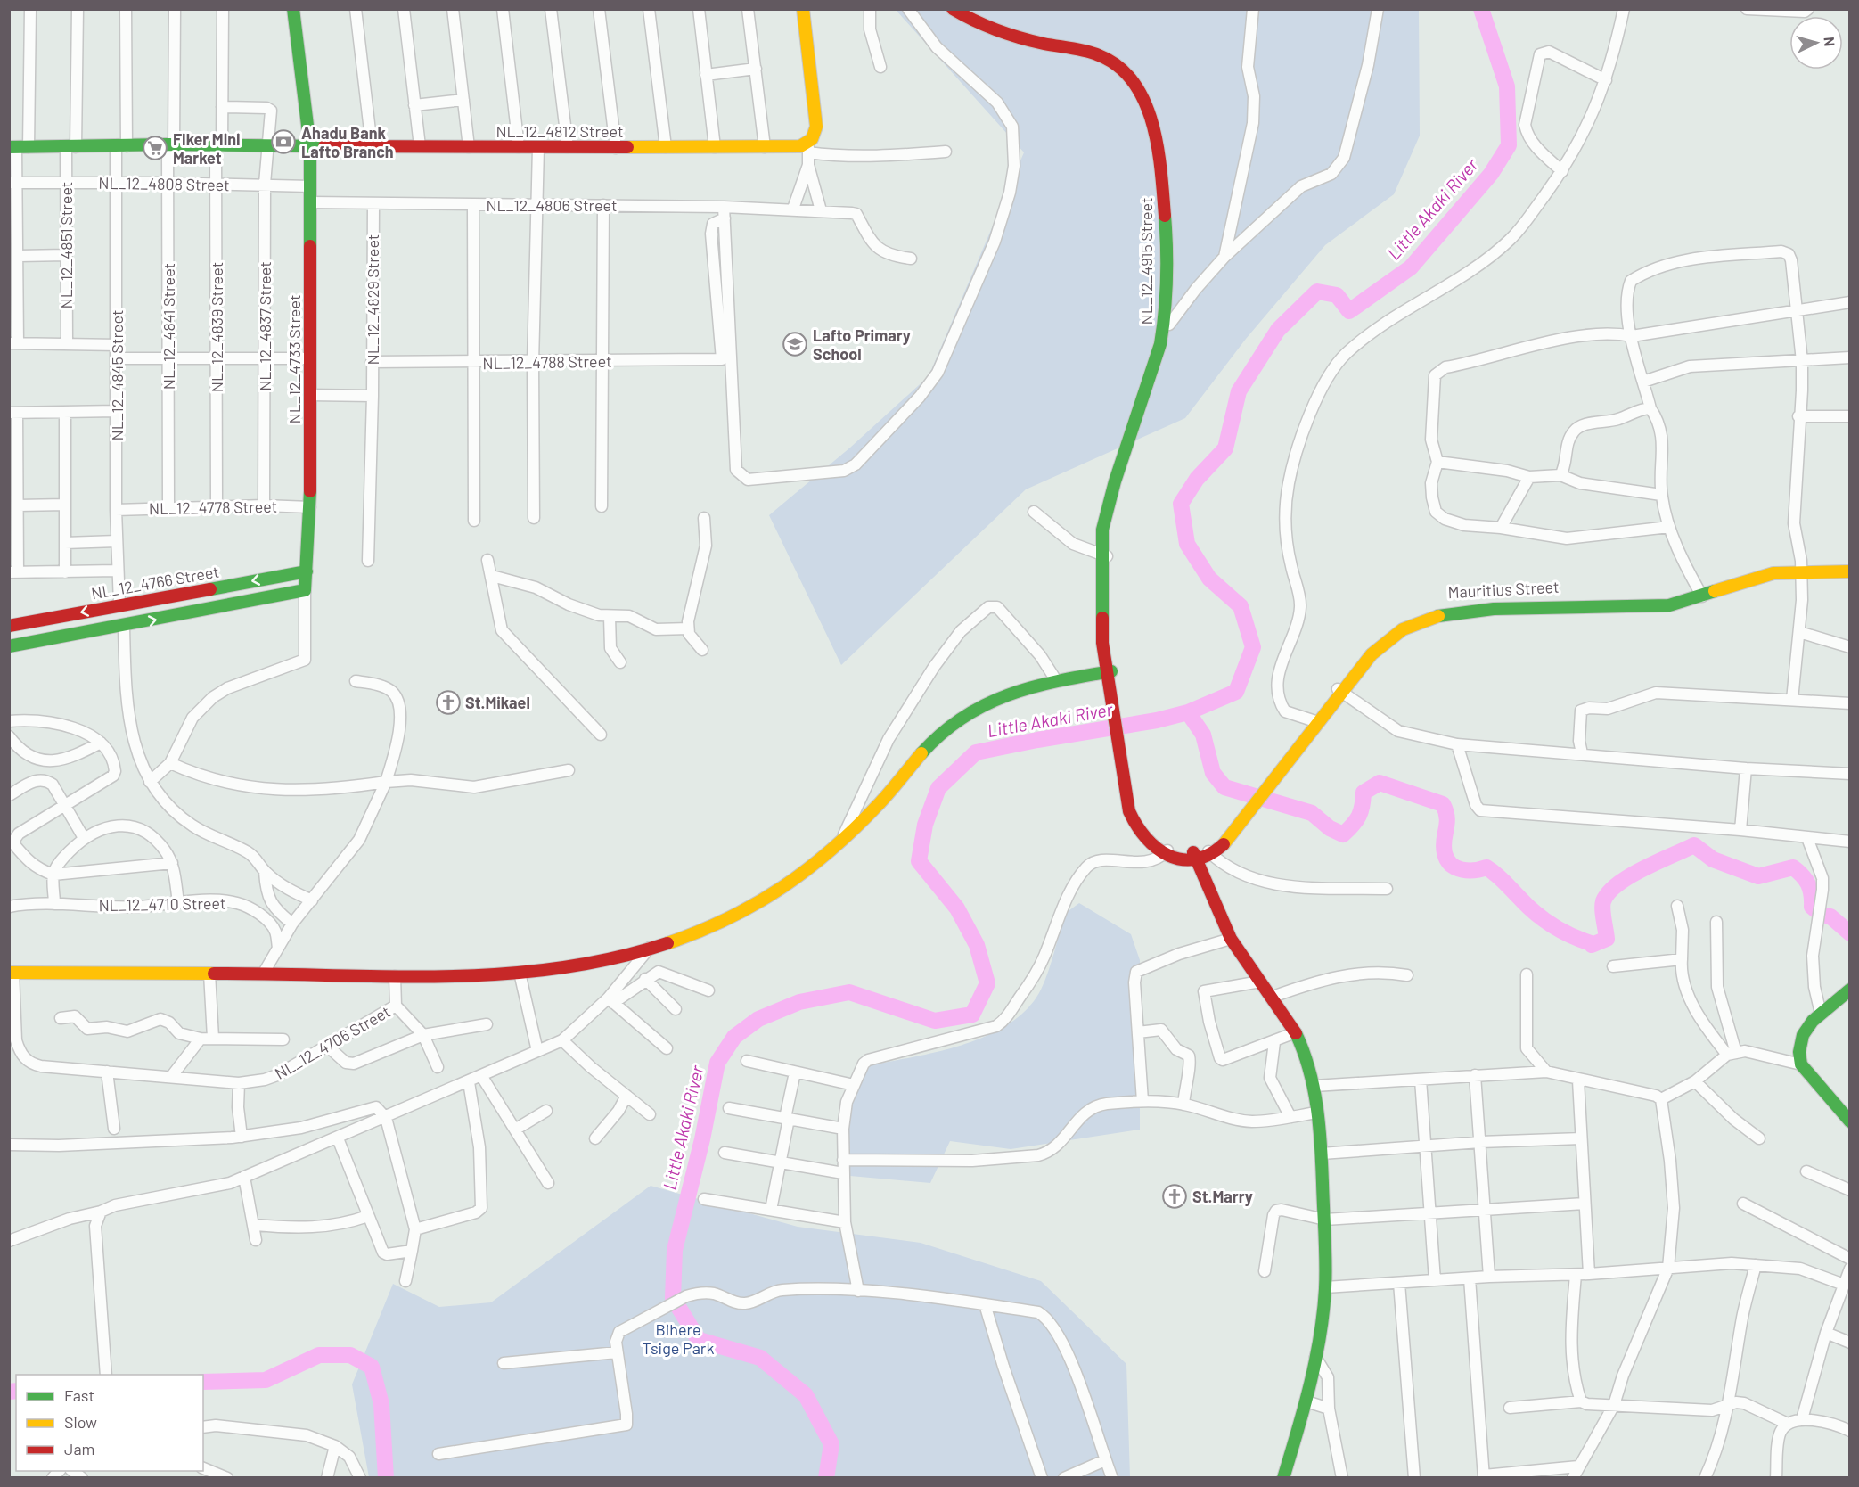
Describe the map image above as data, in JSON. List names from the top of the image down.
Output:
{
  "streets": {
    "street": [
      "NL_12_4812 Street",
      "NL_12_4808 Street",
      "NL_12_4806 Street",
      "NL_12_4851 Street",
      "NL_12_4915 Street",
      "NL_12_4829 Street",
      "NL_12_4841 Street",
      "NL_12_4837 Street",
      "NL_12_4839 Street",
      "NL_12_4733 Street",
      "NL_12_4788 Street",
      "NL_12_4845 Street",
      "NL_12_4778 Street",
      "NL_12_4766 Street",
      "Mauritius Street",
      "NL_12_4710 Street",
      "NL_12_4706 Street"
    ]
  },
  "crossings": [
    ["NL_12_4812 Street", "NL_12_4851 Street"],
    ["NL_12_4812 Street", "NL_12_4841 Street"],
    ["NL_12_4812 Street", "NL_12_4837 Street"],
    ["NL_12_4812 Street", "NL_12_4839 Street"],
    ["NL_12_4812 Street", "NL_12_4733 Street"],
    ["NL_12_4812 Street", "NL_12_4845 Street"],
    ["NL_12_4808 Street", "NL_12_4851 Street"],
    ["NL_12_4808 Street", "NL_12_4841 Street"],
    ["NL_12_4808 Street", "NL_12_4837 Street"],
    ["NL_12_4808 Street", "NL_12_4839 Street"],
    ["NL_12_4808 Street", "NL_12_4733 Street"],
    ["NL_12_4808 Street", "NL_12_4845 Street"],
    ["NL_12_4806 Street", "NL_12_4829 Street"],
    ["NL_12_4806 Street", "NL_12_4733 Street"],
    ["NL_12_4806 Street", "NL_12_4788 Street"],
    ["NL_12_4829 Street", "NL_12_4788 Street"],
    ["NL_12_4841 Street", "NL_12_4778 Street"],
    ["NL_12_4837 Street", "NL_12_4839 Street"],
    ["NL_12_4837 Street", "NL_12_4778 Street"],
    ["NL_12_4839 Street", "NL_12_4778 Street"],
    ["NL_12_4733 Street", "NL_12_4778 Street"],
    ["NL_12_4733 Street", "NL_12_4766 Street"],
    ["NL_12_4845 Street", "NL_12_4778 Street"],
    ["NL_12_4845 Street", "NL_12_4766 Street"]
  ],
  "water": ["Little Akaki River"],
  "parks": ["Bihere Tsige Park"],
  "places": {
    "bank": ["Ahadu Bank Lafto Branch"],
    "supermarket": ["Fiker Mini Market"],
    "school or university": ["Lafto Primary School"],
    "church": ["St.Mikael", "St.Marry"]
  },
  "legend": ["Fast", "Slow", "Jam"],
  "north": "right"
}
